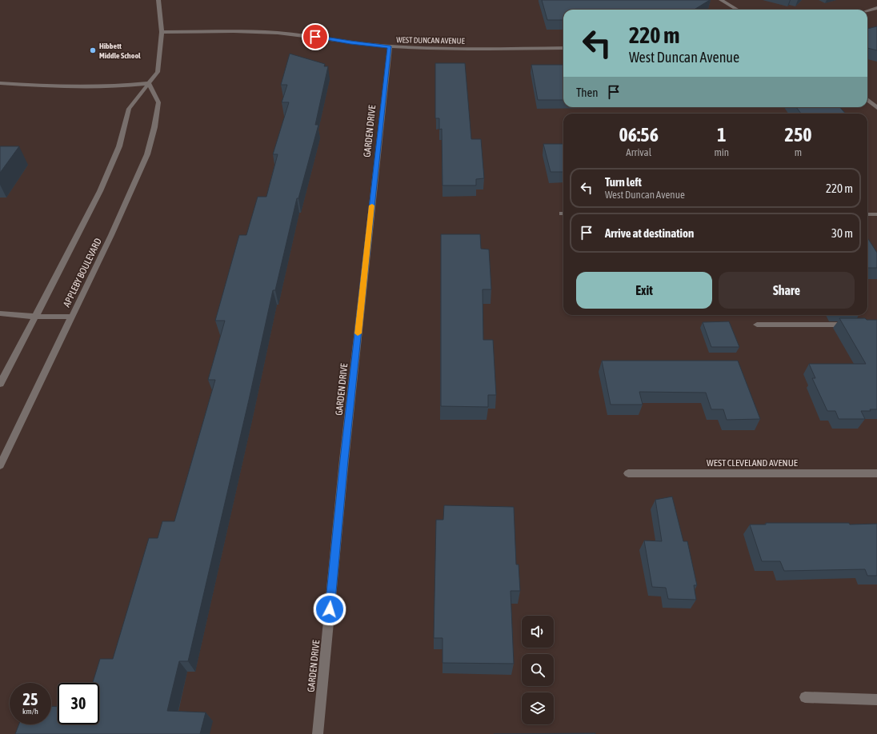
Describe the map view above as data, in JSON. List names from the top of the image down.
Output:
{
  "streets": {
    "street": [
      "WEST DUNCAN AVENUE",
      "GARDEN DRIVE",
      "APPLEBY BOULEVARD",
      "WEST CLEVELAND AVENUE"
    ]
  },
  "crossings": [
    ["WEST DUNCAN AVENUE", "GARDEN DRIVE"]
  ],
  "places": ["Hibbett Middle School"],
  "page": {
    "turn": ["220 m", "West Duncan Avenue"],
    "then": "Then",
    "eta": [
      "06:56",
      "Arrival",
      "1",
      "min",
      "250",
      "m"
    ],
    "list": [
      {
        "name": "Turn left",
        "note": "West Duncan Avenue",
        "value": "220 m"
      },
      {
        "name": "Arrive at destination",
        "value": "30 m"
      }
    ],
    "buttons": ["Exit", "Share"],
    "speed": "25 km/h",
    "limit": "30"
  }
}
